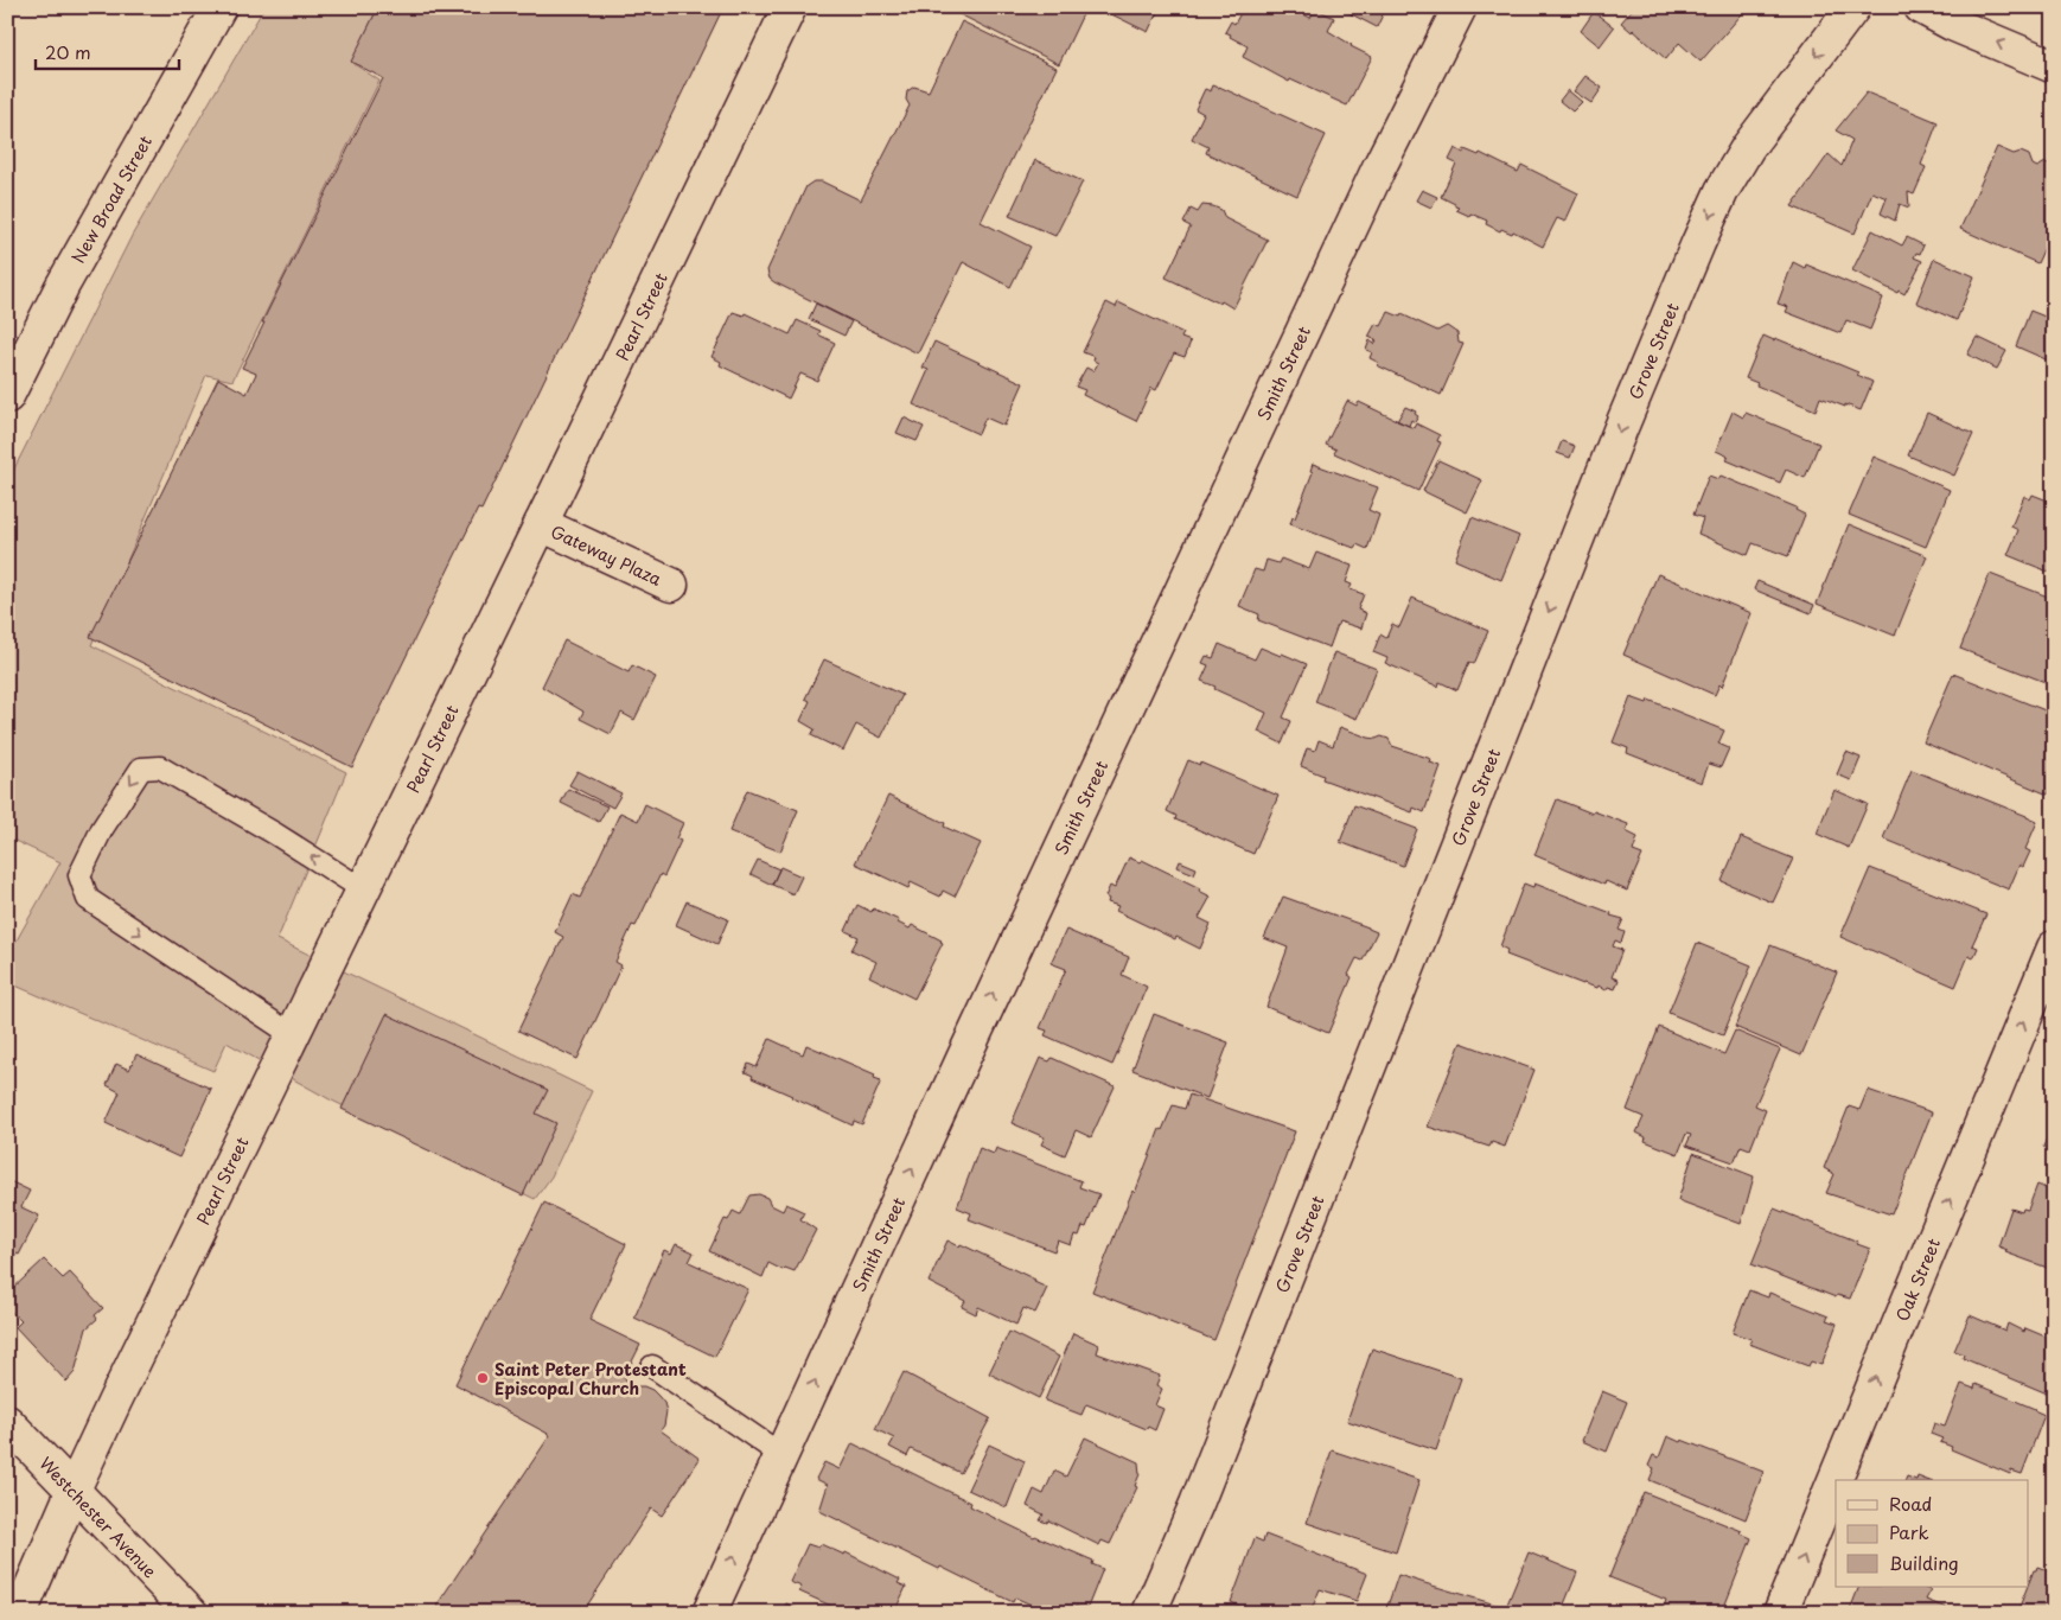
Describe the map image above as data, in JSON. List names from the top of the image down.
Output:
{
  "streets": {
    "street": [
      "New Broad Street",
      "Pearl Street",
      "Grove Street",
      "Smith Street",
      "Gateway Plaza",
      "Oak Street",
      "Westchester Avenue"
    ]
  },
  "crossings": [
    ["Pearl Street", "Gateway Plaza"],
    ["Pearl Street", "Westchester Avenue"]
  ],
  "one_way": ["Grove Street", "Smith Street", "Oak Street"],
  "places": ["Saint Peter Protestant Episcopal Church"],
  "legend": ["Road", "Park", "Building"],
  "scale_bar": "20 m"
}
